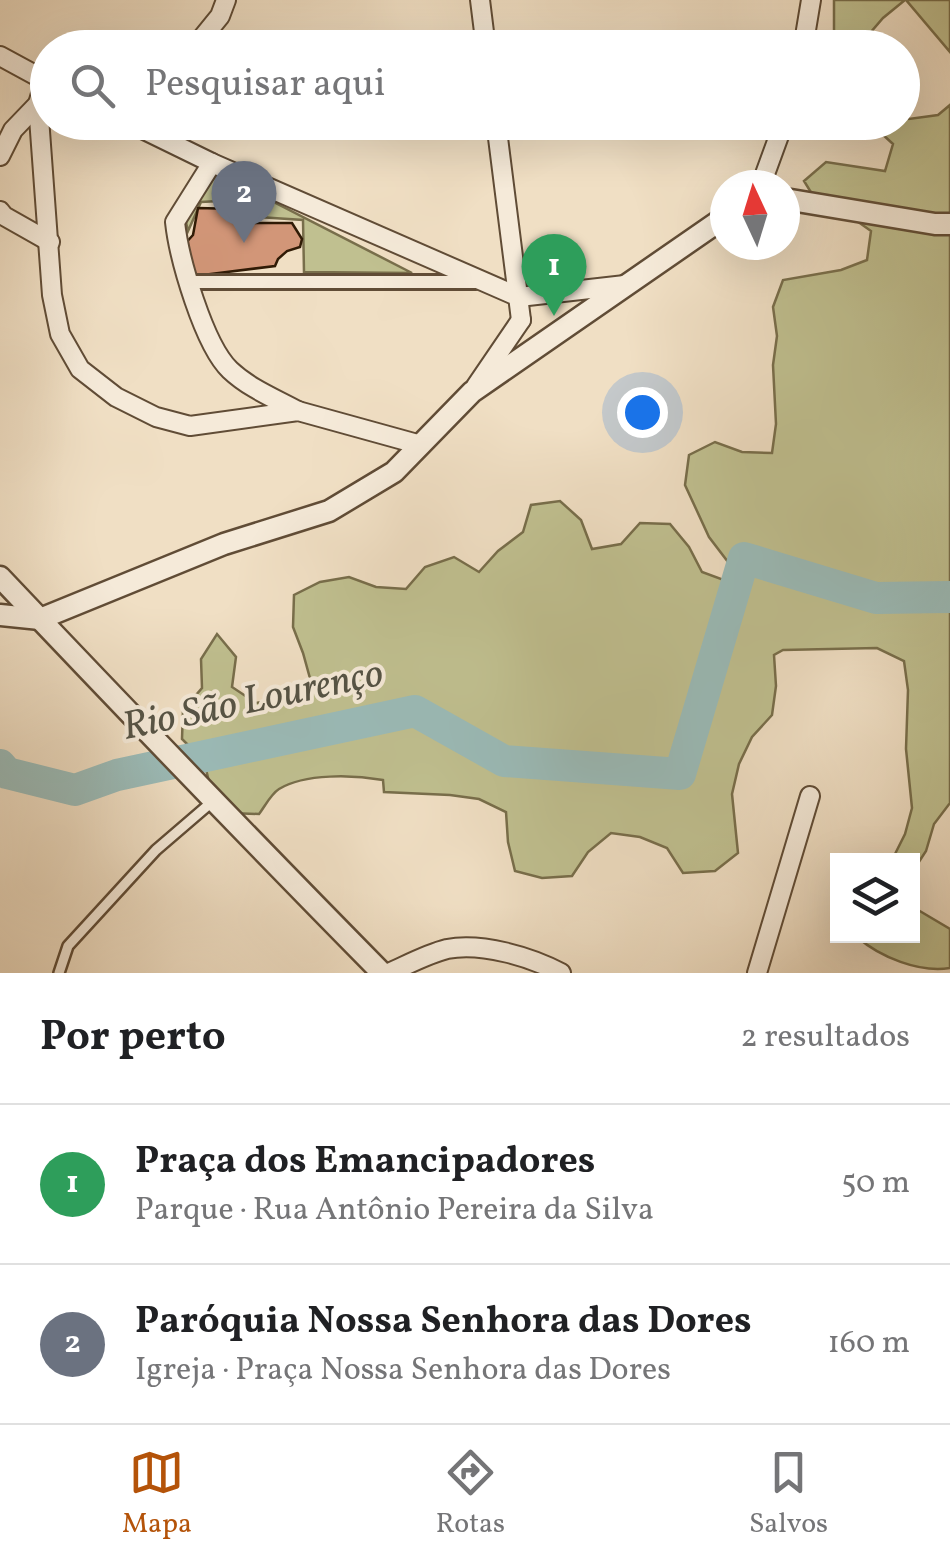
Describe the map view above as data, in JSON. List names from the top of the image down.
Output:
{
  "water": ["Rio São Lourenço"],
  "north": "top",
  "page": {
    "search": "Pesquisar aqui",
    "pins": ["2", "1"],
    "heading": ["Por perto", "2 resultados"],
    "list": [
      {
        "mark": "1",
        "name": "Praça dos Emancipadores",
        "note": "Parque · Rua Antônio Pereira da Silva",
        "value": "50 m"
      },
      {
        "mark": "2",
        "name": "Paróquia Nossa Senhora das Dores",
        "note": "Igreja · Praça Nossa Senhora das Dores",
        "value": "160 m"
      }
    ],
    "nav": ["Mapa", "Rotas", "Salvos"]
  }
}
